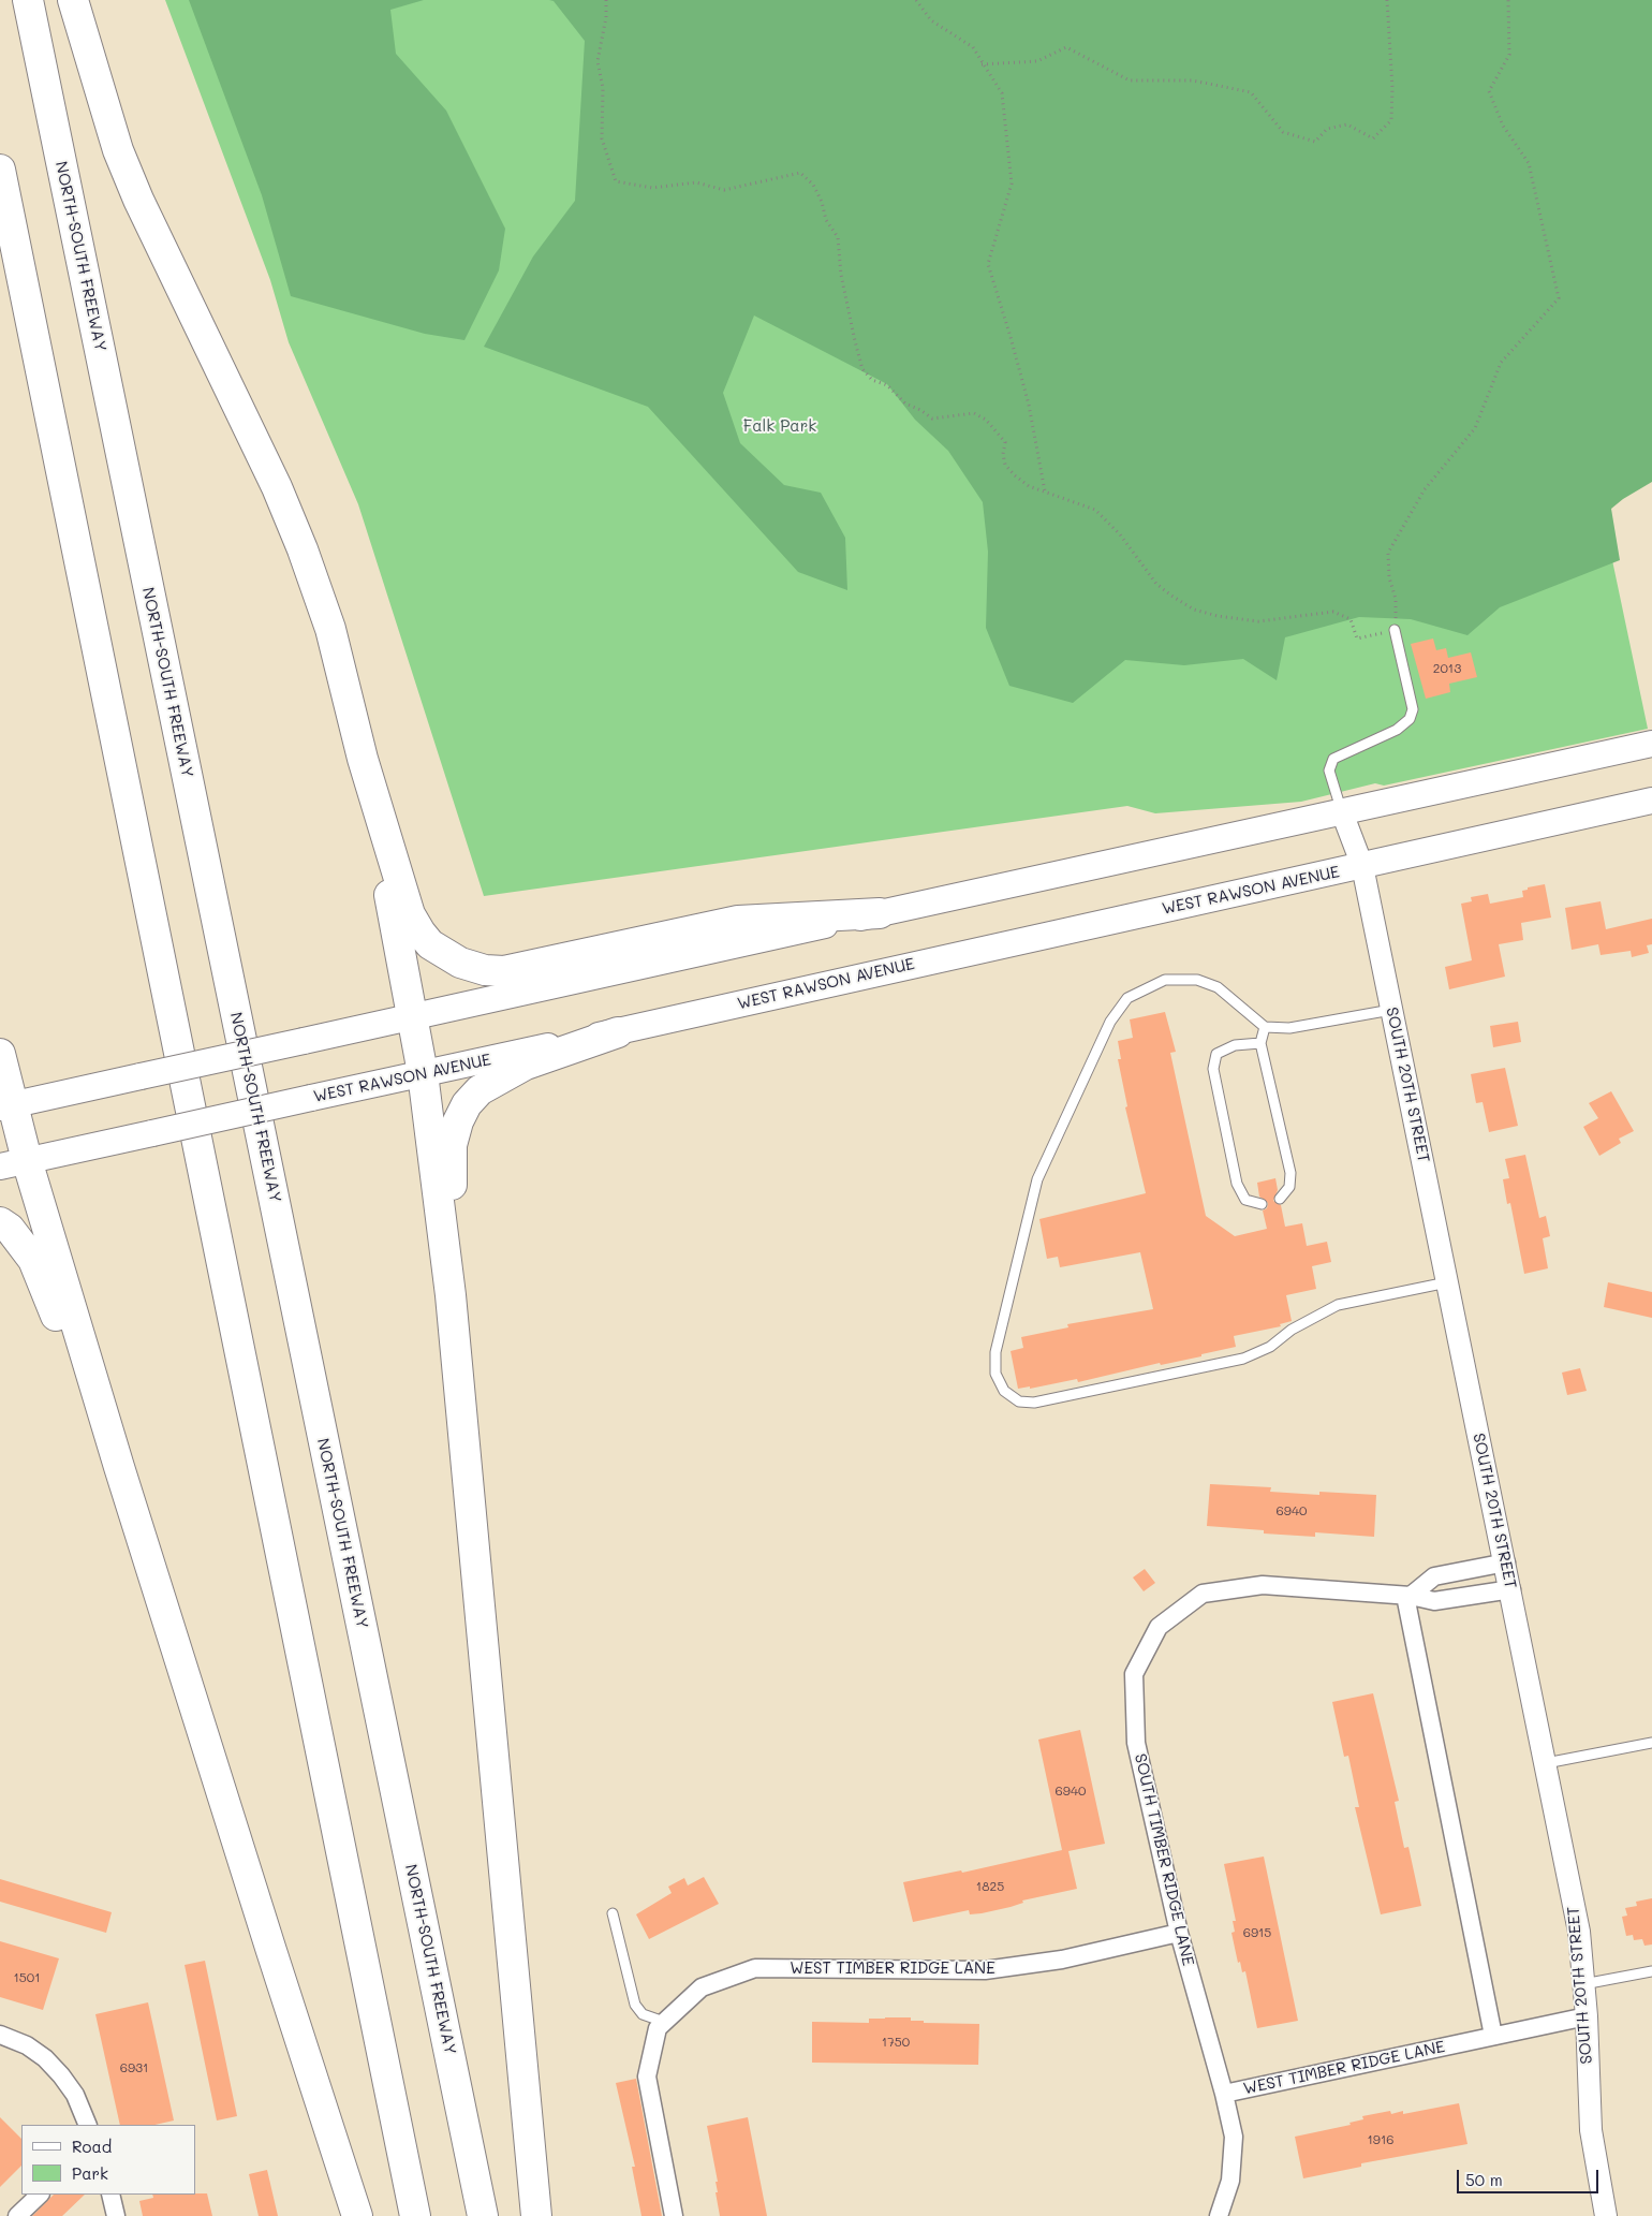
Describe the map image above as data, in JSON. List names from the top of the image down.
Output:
{
  "streets": {
    "highway": ["NORTH-SOUTH FREEWAY"],
    "main road": ["WEST RAWSON AVENUE"],
    "street": ["SOUTH 20TH STREET", "SOUTH TIMBER RIDGE LANE", "WEST TIMBER RIDGE LANE"]
  },
  "crossings": [
    ["WEST RAWSON AVENUE", "SOUTH 20TH STREET"],
    ["SOUTH 20TH STREET", "WEST TIMBER RIDGE LANE"],
    ["SOUTH TIMBER RIDGE LANE", "WEST TIMBER RIDGE LANE"]
  ],
  "parks": ["Falk Park"],
  "house_numbers": [
    "2013",
    "6940",
    "6940",
    "1825",
    "6915",
    "1501",
    "1750",
    "6931",
    "1916"
  ],
  "legend": ["Road", "Park"],
  "scale_bar": "50 m"
}
